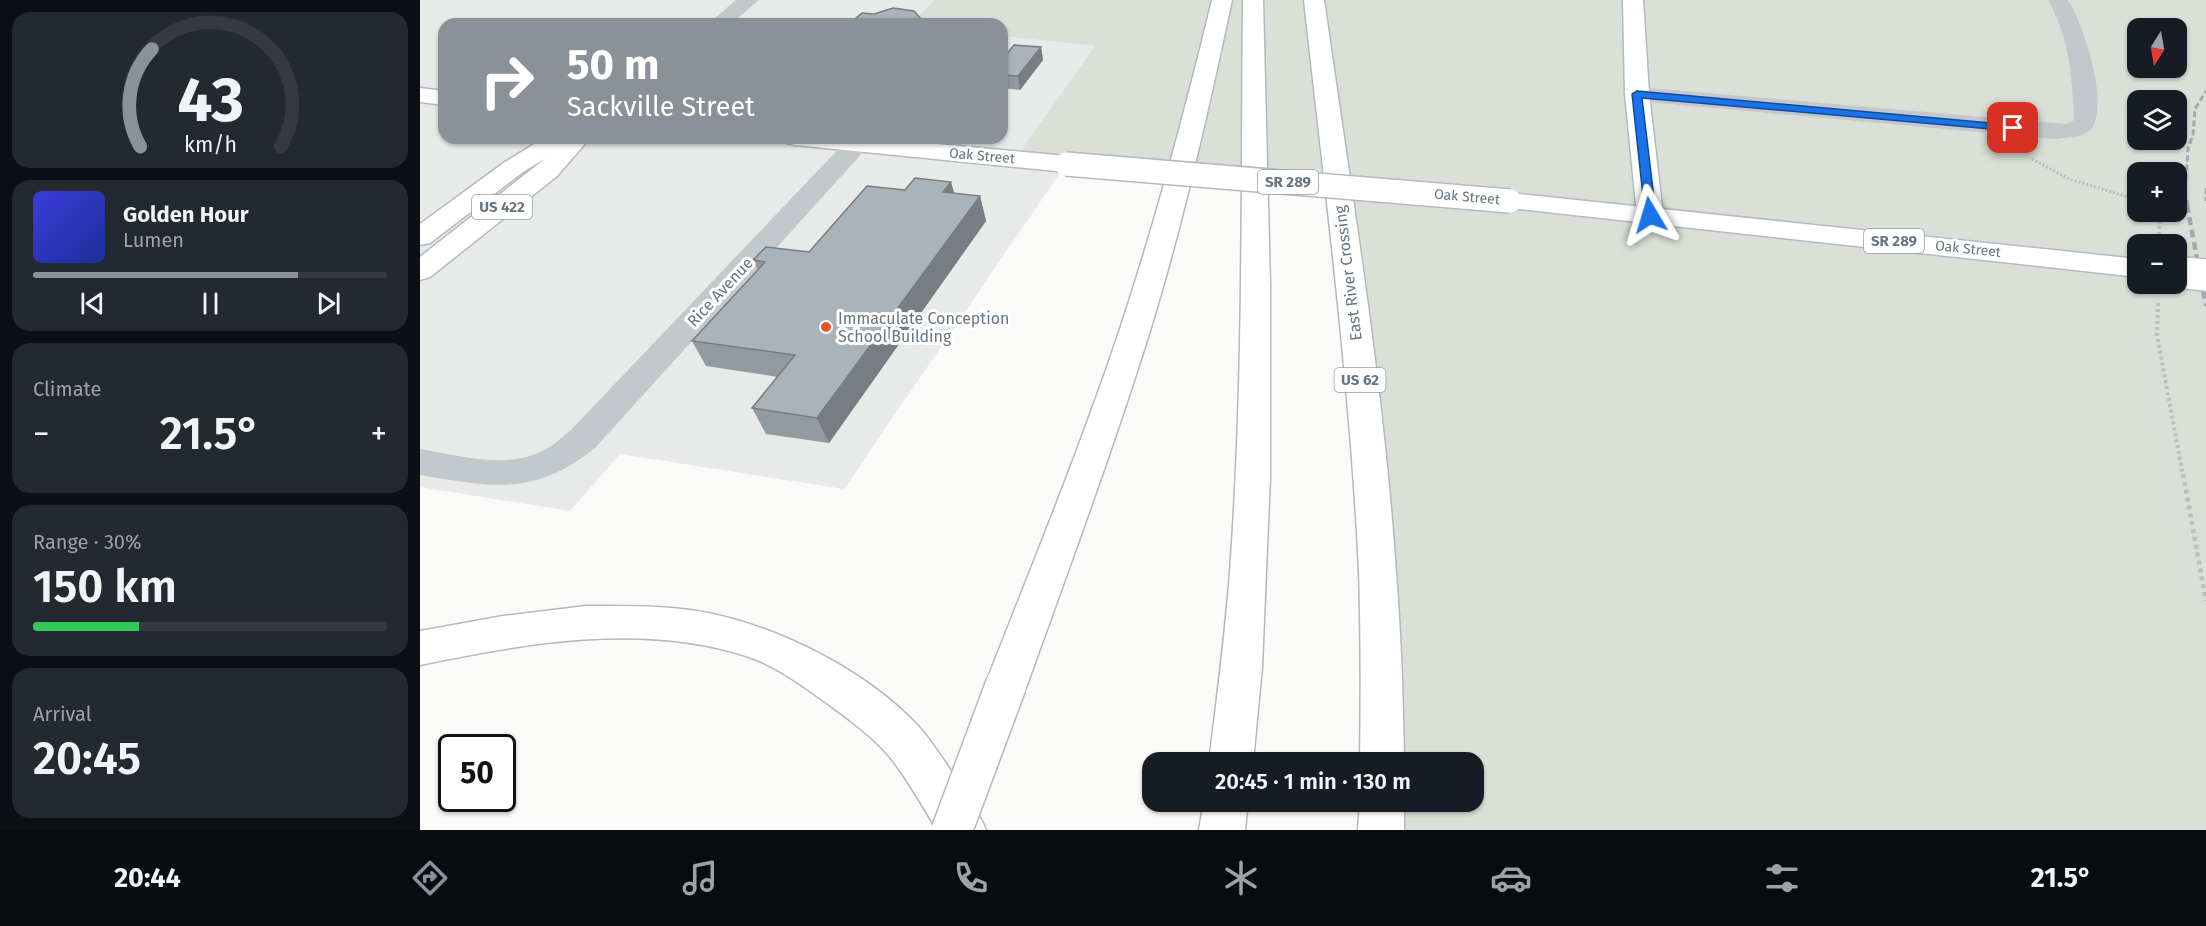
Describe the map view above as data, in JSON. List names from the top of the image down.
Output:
{
  "streets": {
    "main road": [
      "Oak Street",
      "SR 289",
      "US 422",
      "East River Crossing",
      "US 62"
    ],
    "street": ["Rice Avenue"]
  },
  "crossings": [
    ["Oak Street", "Rice Avenue"]
  ],
  "places": ["Immaculate Conception School Building"],
  "north": "bottom",
  "page": {
    "map_buttons": ["+", "−"],
    "turn": ["50 m", "Sackville Street"],
    "song": ["Golden Hour", "Lumen"],
    "tile": [
      "Climate",
      ["Range · 30%", "150 km"],
      ["Arrival", "20:45"]
    ],
    "heat": ["−", "21.5°", "+"],
    "limit": "50",
    "trip": "20:45 · 1 min · 130 m",
    "tabs": ["20:44", "21.5°"],
    "gauge": ["43", "km/h"]
  }
}
